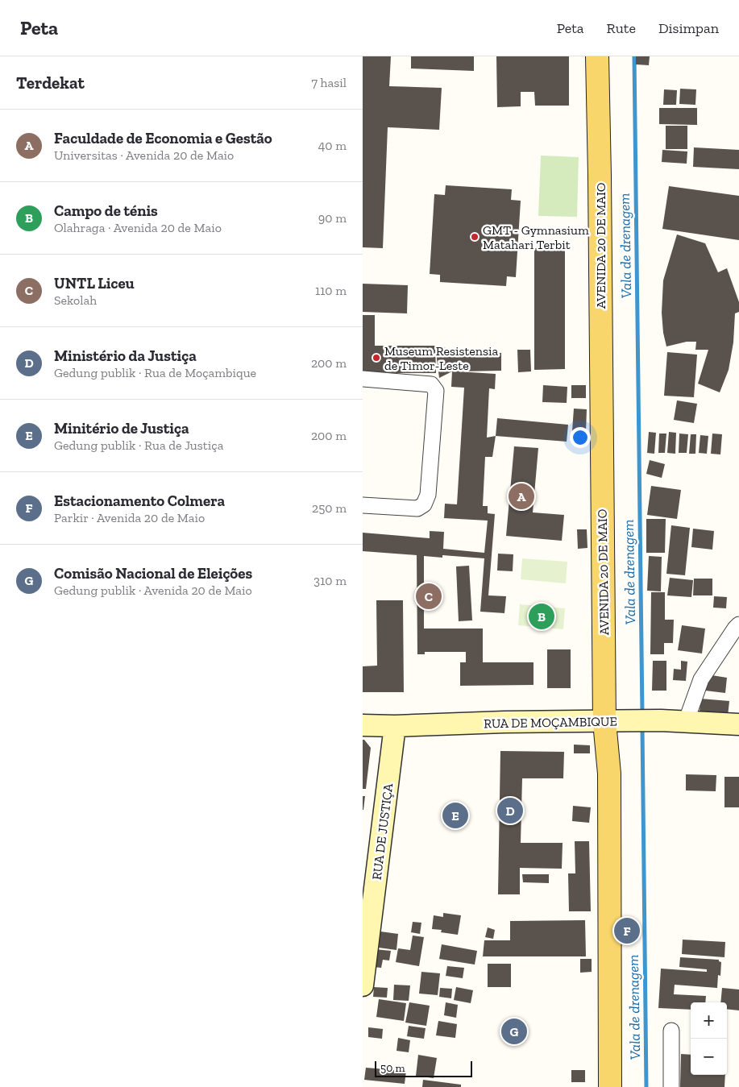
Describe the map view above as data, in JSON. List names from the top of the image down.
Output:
{
  "streets": {
    "main road": ["AVENIDA 20 DE MAIO"],
    "street": ["RUA DE MOÇAMBIQUE", "RUA DE JUSTIÇA"]
  },
  "crossings": [
    ["AVENIDA 20 DE MAIO", "RUA DE MOÇAMBIQUE"],
    ["RUA DE MOÇAMBIQUE", "RUA DE JUSTIÇA"]
  ],
  "water": ["Vala de drenagem"],
  "places": ["GMT - Gymnasium Matahari Terbit", "Museum Resistensia de Timor-Leste"],
  "scale_bar": "50 m",
  "page": {
    "header": "Peta",
    "nav": ["Peta", "Rute", "Disimpan"],
    "heading": ["Terdekat", "7 hasil"],
    "list": [
      {
        "mark": "A",
        "name": "Faculdade de Economia e Gestão",
        "note": "Universitas · Avenida 20 de Maio",
        "value": "40 m"
      },
      {
        "mark": "B",
        "name": "Campo de ténis",
        "note": "Olahraga · Avenida 20 de Maio",
        "value": "90 m"
      },
      {
        "mark": "C",
        "name": "UNTL Liceu",
        "note": "Sekolah",
        "value": "110 m"
      },
      {
        "mark": "D",
        "name": "Ministério da Justiça",
        "note": "Gedung publik · Rua de Moçambique",
        "value": "200 m"
      },
      {
        "mark": "E",
        "name": "Minitério de Justiça",
        "note": "Gedung publik · Rua de Justiça",
        "value": "200 m"
      },
      {
        "mark": "F",
        "name": "Estacionamento Colmera",
        "note": "Parkir · Avenida 20 de Maio",
        "value": "250 m"
      },
      {
        "mark": "G",
        "name": "Comisão Nacional de Eleições",
        "note": "Gedung publik · Avenida 20 de Maio",
        "value": "310 m"
      }
    ],
    "pins": [
      "A",
      "C",
      "B",
      "D",
      "E",
      "F",
      "G"
    ],
    "map_buttons": ["+", "−"],
    "scale": "50 m"
  }
}
